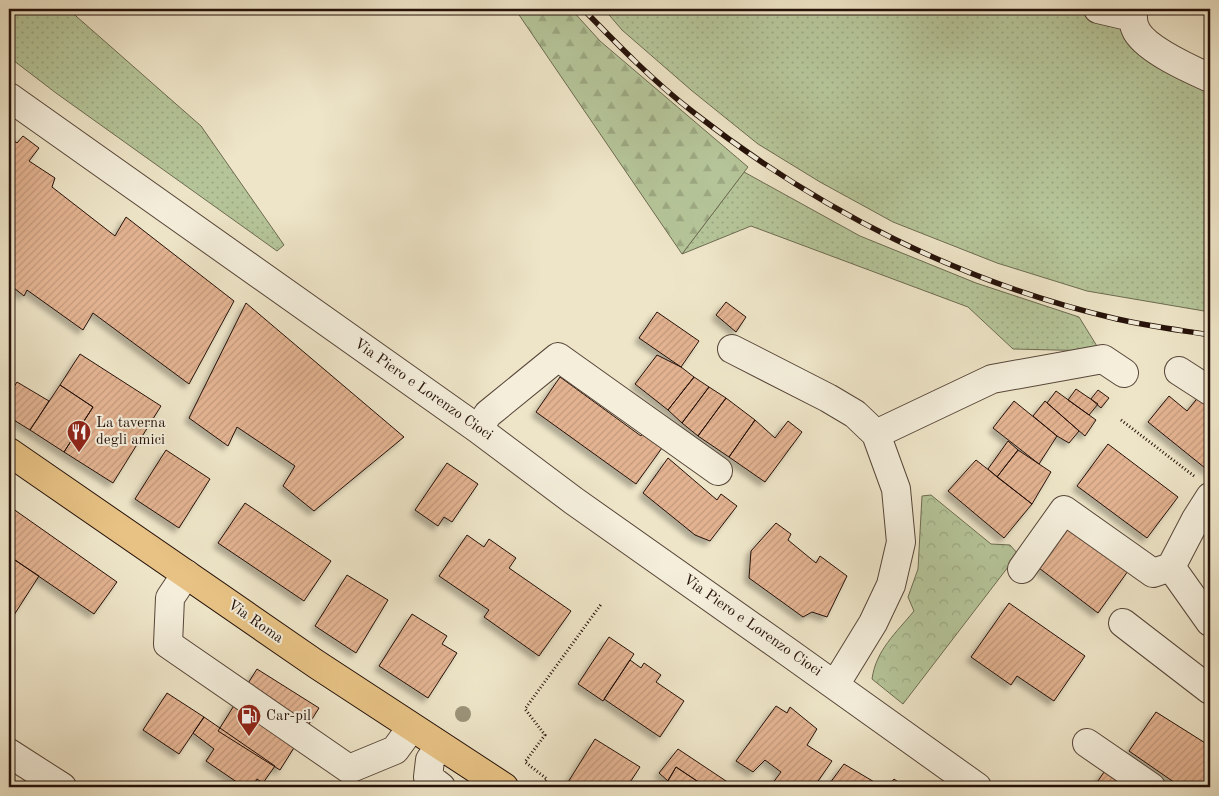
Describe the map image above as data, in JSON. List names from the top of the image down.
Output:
{
  "streets": {
    "main road": ["Via Roma"],
    "street": ["Via Piero e Lorenzo Cioci"]
  },
  "places": {
    "restaurant": ["La taverna degli amici"],
    "fuel station": ["Car-pil"]
  }
}
